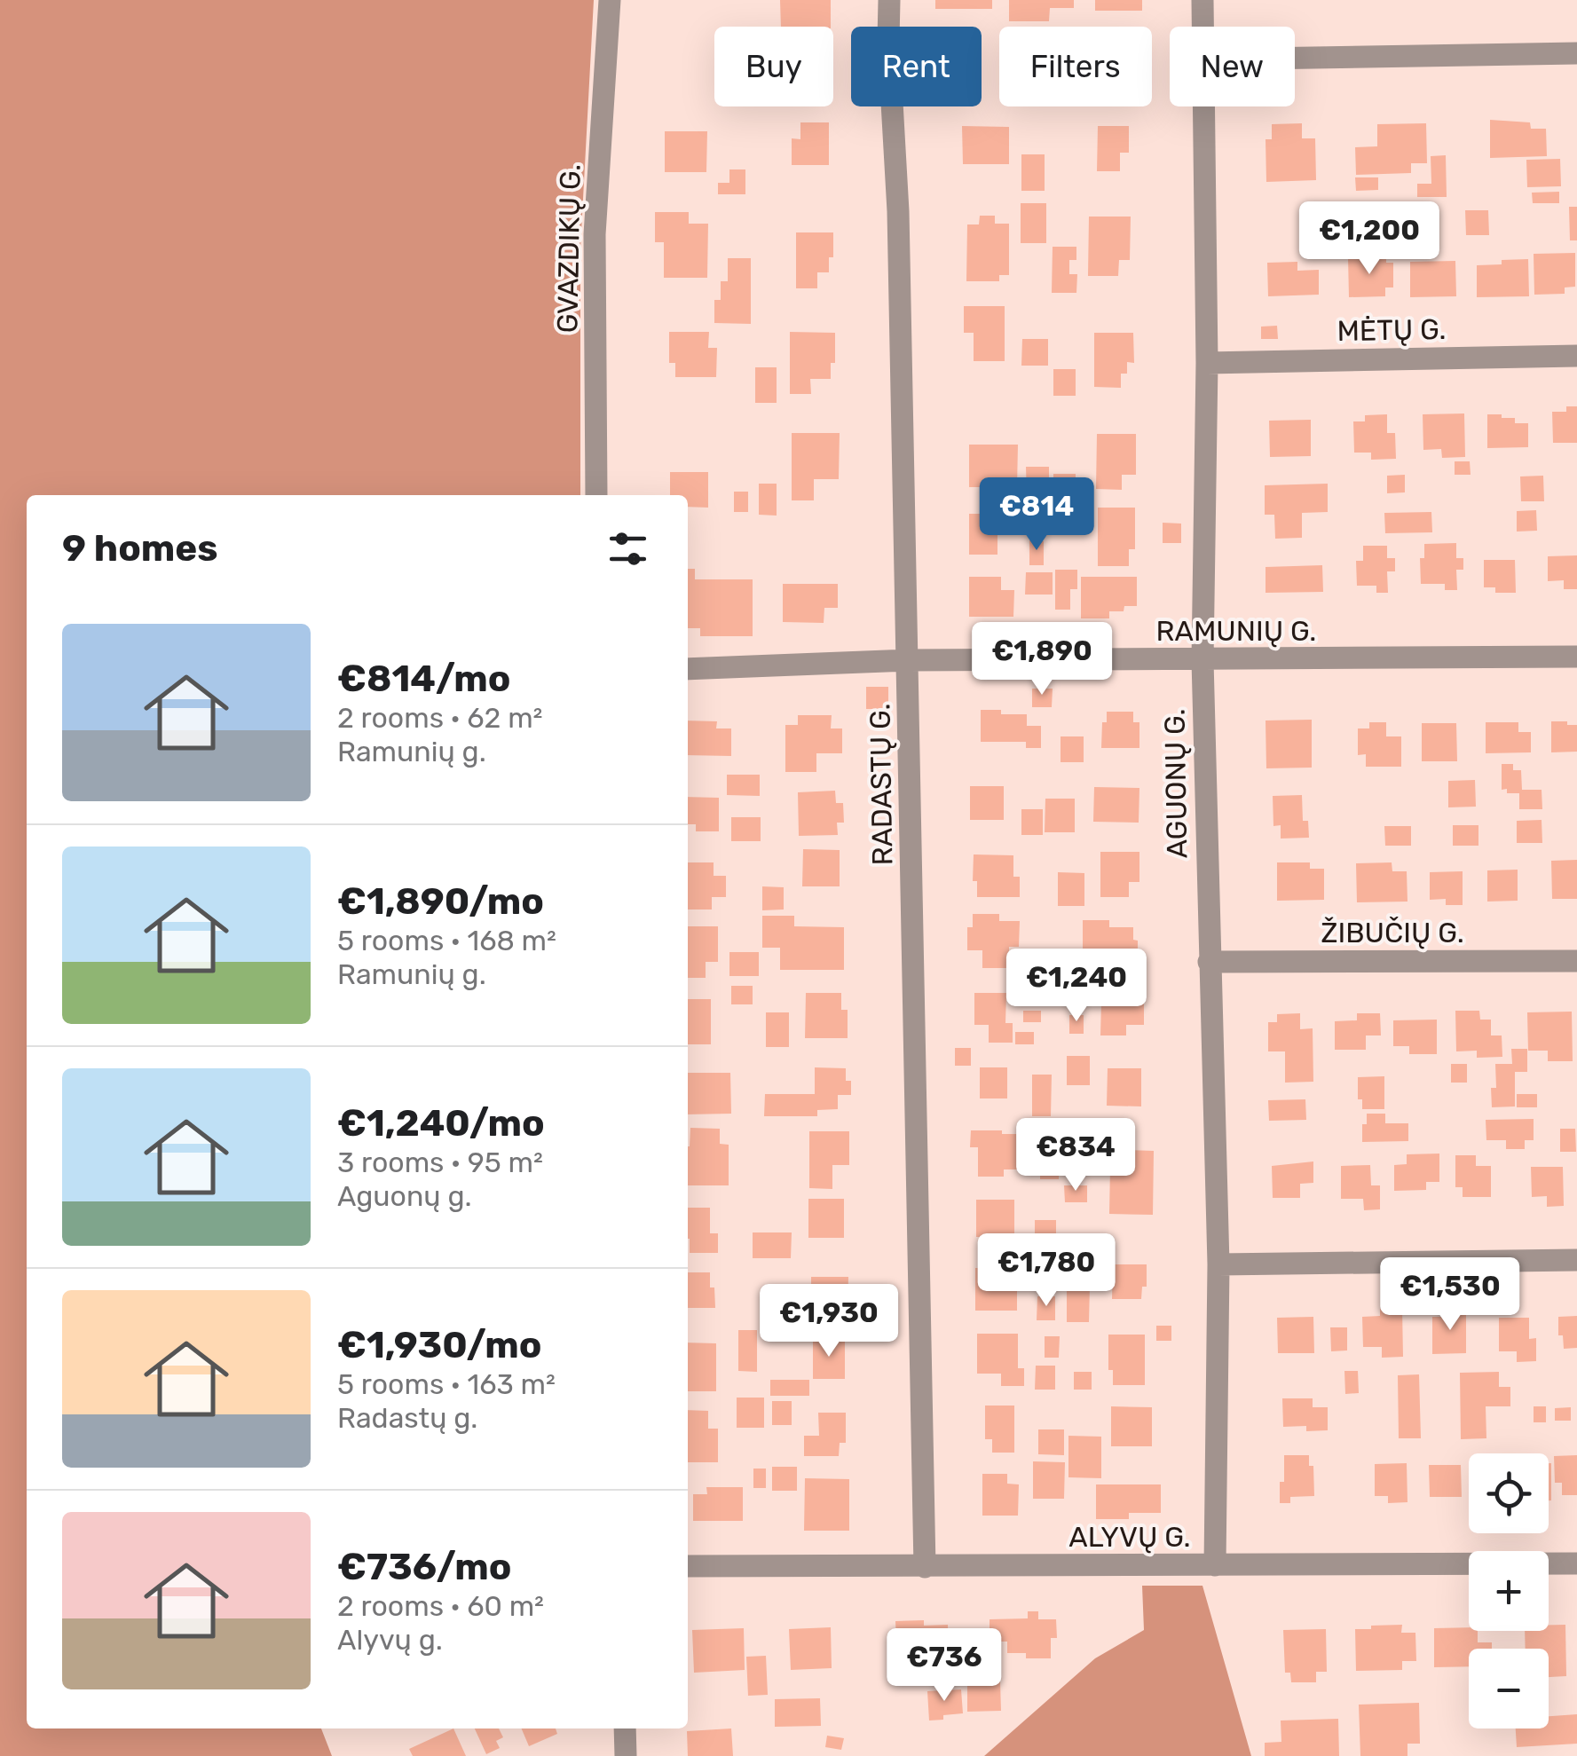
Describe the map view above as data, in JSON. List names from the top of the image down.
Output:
{
  "streets": {
    "street": [
      "GVAZDIKŲ G.",
      "MĖTŲ G.",
      "RAMUNIŲ G.",
      "AGUONŲ G.",
      "RADASTŲ G.",
      "ŽIBUČIŲ G.",
      "ALYVŲ G."
    ]
  },
  "crossings": [
    ["MĖTŲ G.", "AGUONŲ G."],
    ["RAMUNIŲ G.", "AGUONŲ G."],
    ["RAMUNIŲ G.", "RADASTŲ G."],
    ["AGUONŲ G.", "ŽIBUČIŲ G."],
    ["AGUONŲ G.", "ALYVŲ G."],
    ["RADASTŲ G.", "ALYVŲ G."]
  ],
  "page": {
    "chip": [
      "Buy",
      "Rent",
      "Filters",
      "New"
    ],
    "price": [
      "€1,200",
      "€814",
      "€1,890",
      "€1,240",
      "€834",
      "€1,780",
      "€1,530",
      "€1,930",
      "€736"
    ],
    "heading": "9 homes",
    "list": [
      {
        "name": "€814/mo",
        "note": "2 rooms · 62 m² · Ramunių g."
      },
      {
        "name": "€1,890/mo",
        "note": "5 rooms · 168 m² · Ramunių g."
      },
      {
        "name": "€1,240/mo",
        "note": "3 rooms · 95 m² · Aguonų g."
      },
      {
        "name": "€1,930/mo",
        "note": "5 rooms · 163 m² · Radastų g."
      },
      {
        "name": "€736/mo",
        "note": "2 rooms · 60 m² · Alyvų g."
      }
    ],
    "map_buttons": ["+", "−"]
  }
}
